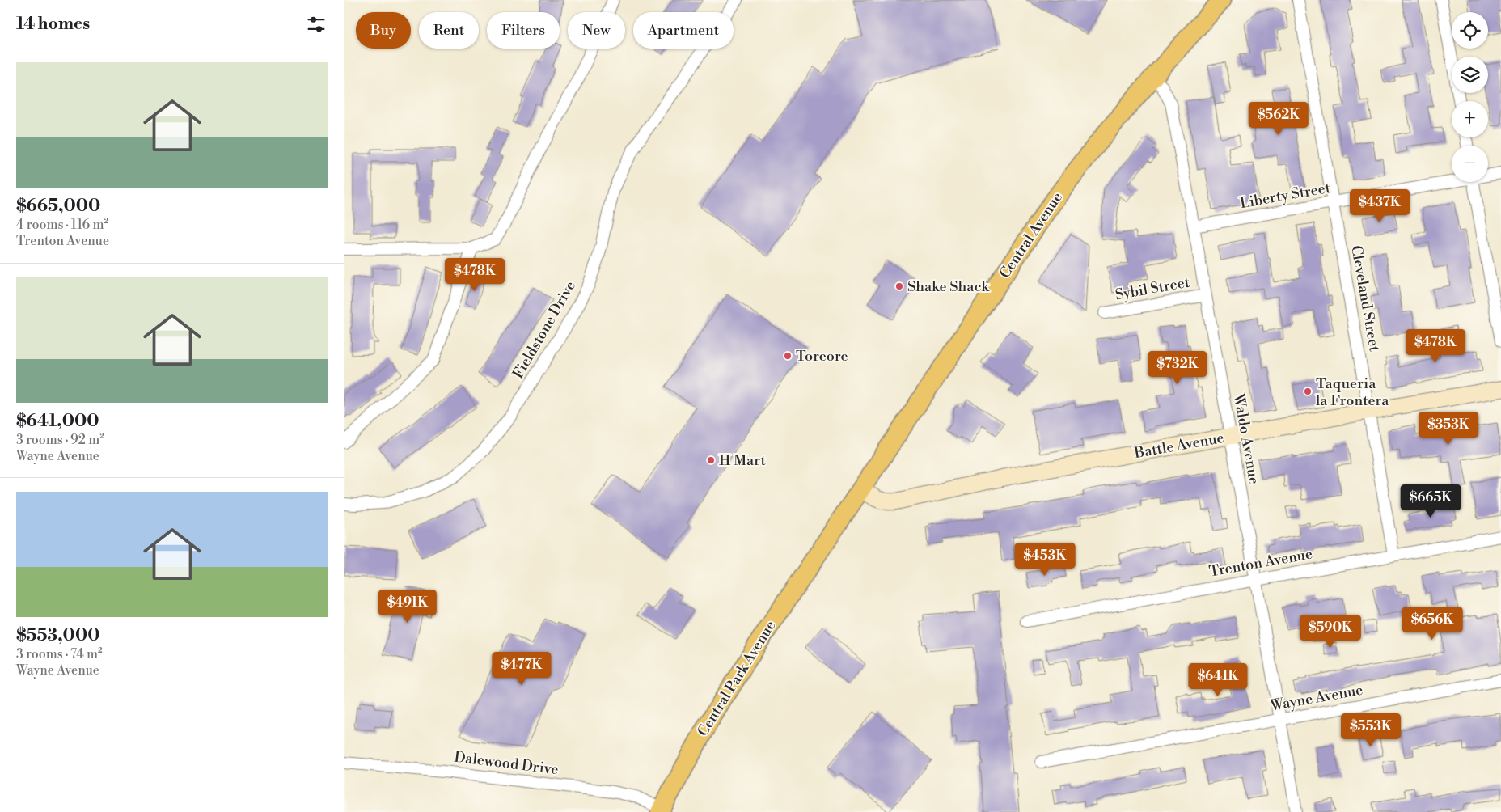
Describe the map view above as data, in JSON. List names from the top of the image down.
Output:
{
  "streets": {
    "main road": ["Central Avenue", "Central Park Avenue"],
    "street": [
      "Liberty Street",
      "Sybil Street",
      "Cleveland Street",
      "Fieldstone Drive",
      "Waldo Avenue",
      "Battle Avenue",
      "Trenton Avenue",
      "Wayne Avenue",
      "Dalewood Drive"
    ]
  },
  "crossings": [
    ["Liberty Street", "Cleveland Street"],
    ["Liberty Street", "Waldo Avenue"],
    ["Central Avenue", "Waldo Avenue"],
    ["Central Avenue", "Battle Avenue"],
    ["Central Avenue", "Central Park Avenue"],
    ["Sybil Street", "Waldo Avenue"],
    ["Cleveland Street", "Battle Avenue"],
    ["Cleveland Street", "Trenton Avenue"],
    ["Waldo Avenue", "Battle Avenue"],
    ["Waldo Avenue", "Trenton Avenue"],
    ["Waldo Avenue", "Wayne Avenue"],
    ["Central Park Avenue", "Dalewood Drive"]
  ],
  "places": [
    "Shake Shack",
    "Toreore",
    "Taqueria la Frontera",
    "H Mart"
  ],
  "page": {
    "heading": "14 homes",
    "map_buttons": ["+", "−"],
    "chip": [
      "Buy",
      "Rent",
      "Filters",
      "New",
      "Apartment"
    ],
    "list": [
      {
        "name": "$665,000",
        "note": "4 rooms · 116 m² · Trenton Avenue"
      },
      {
        "name": "$641,000",
        "note": "3 rooms · 92 m² · Wayne Avenue"
      },
      {
        "name": "$553,000",
        "note": "3 rooms · 74 m² · Wayne Avenue"
      }
    ],
    "price": [
      "$562K",
      "$437K",
      "$478K",
      "$478K",
      "$732K",
      "$353K",
      "$665K",
      "$453K",
      "$491K",
      "$656K",
      "$590K",
      "$477K",
      "$641K",
      "$553K"
    ]
  }
}
